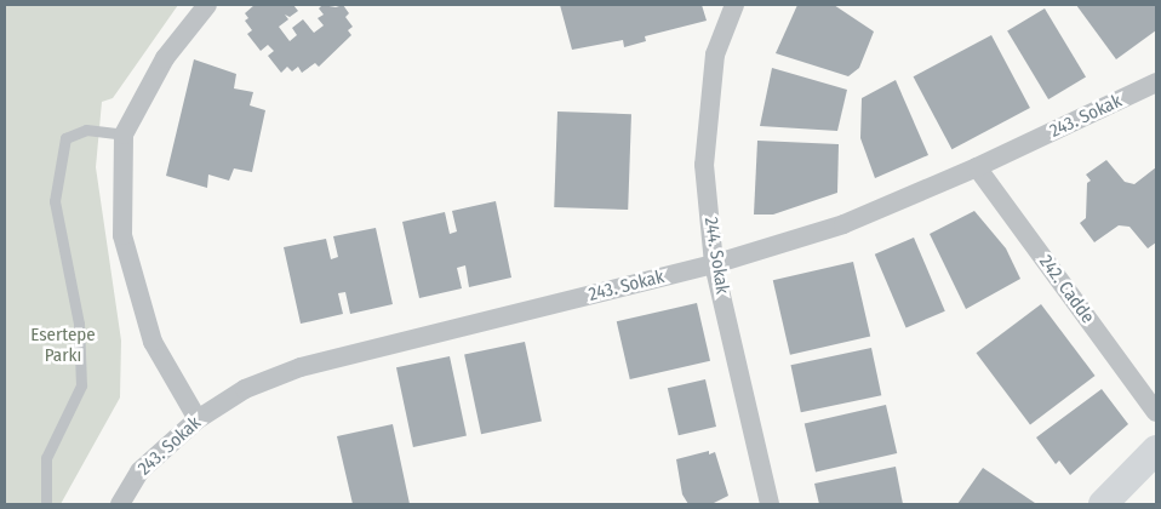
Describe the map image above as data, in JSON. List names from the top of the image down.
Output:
{
  "streets": {
    "street": ["243. Sokak", "244. Sokak", "242. Cadde"]
  },
  "crossings": [
    ["243. Sokak", "244. Sokak"],
    ["243. Sokak", "242. Cadde"]
  ],
  "parks": ["Esertepe Parkı"]
}
